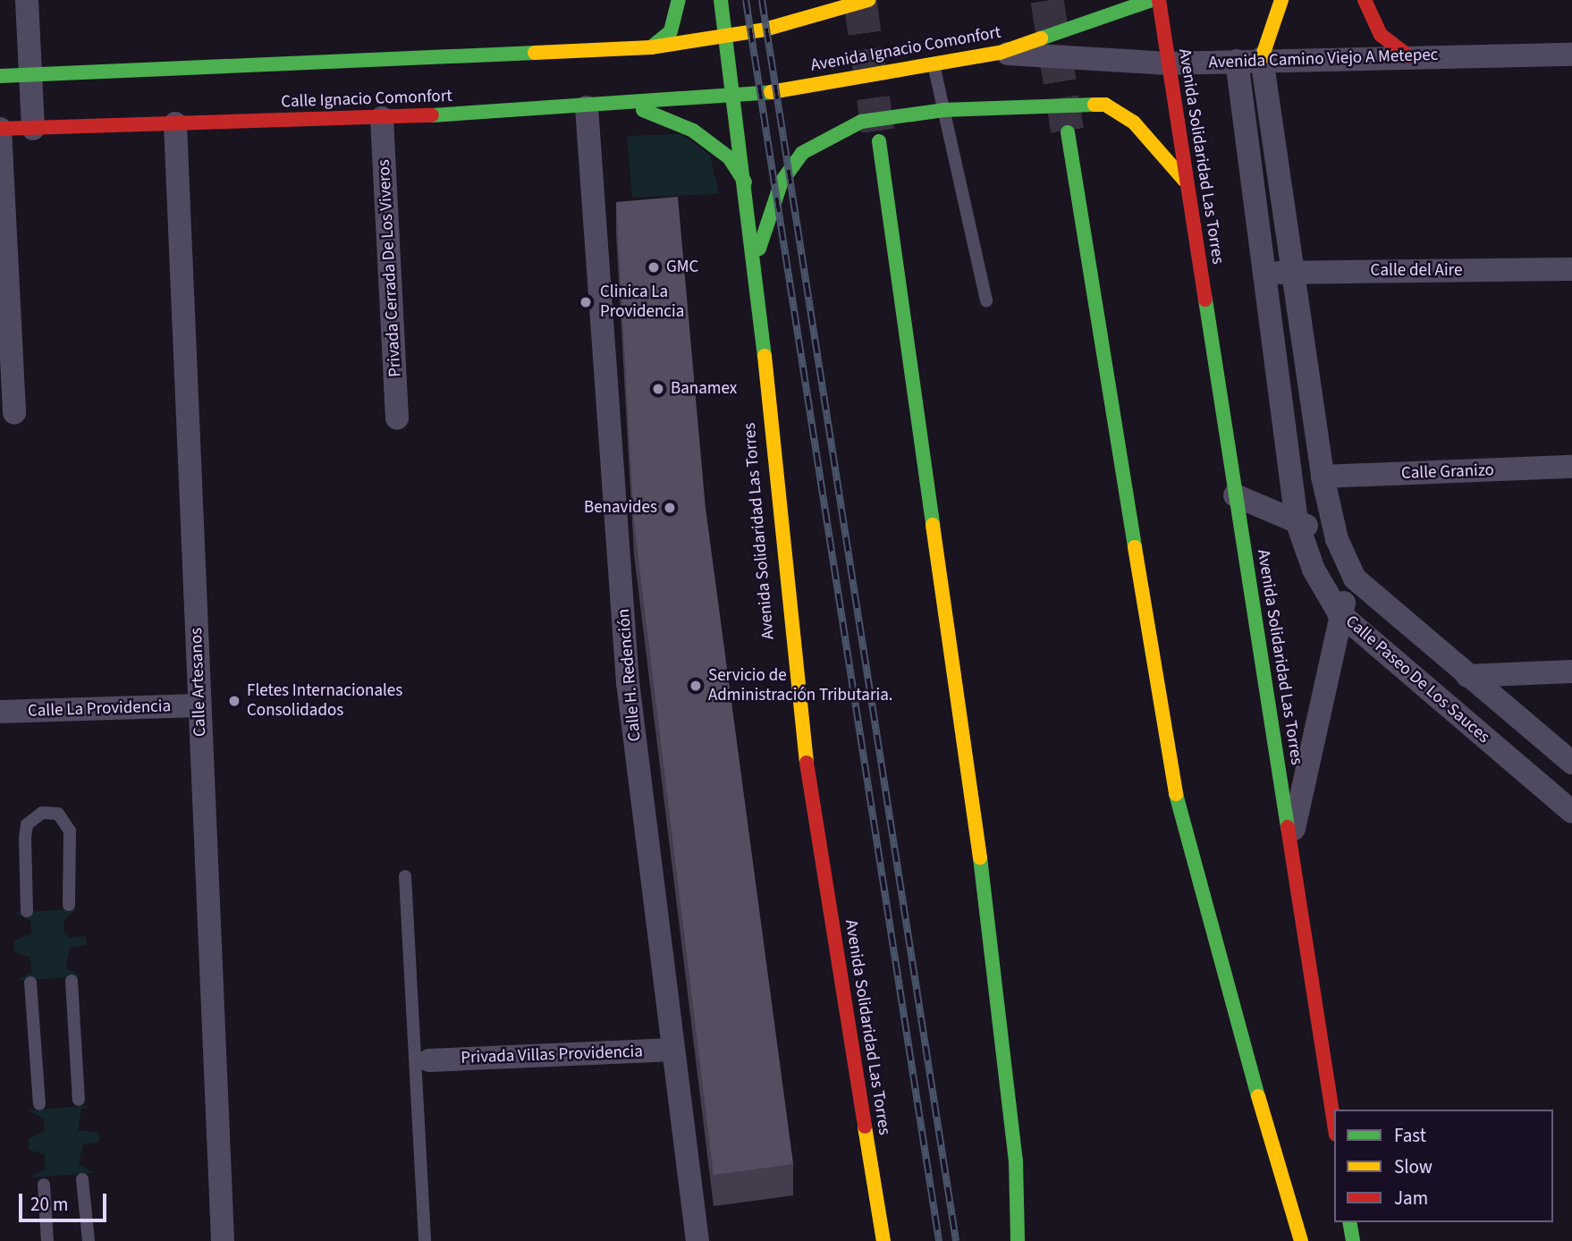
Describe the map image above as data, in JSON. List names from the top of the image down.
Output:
{
  "streets": {
    "main road": ["Avenida Ignacio Comonfort", "Calle Ignacio Comonfort", "Avenida Solidaridad Las Torres"],
    "street": [
      "Avenida Camino Viejo A Metepec",
      "Privada Cerrada De Los Viveros",
      "Calle del Aire",
      "Calle Granizo",
      "Calle H. Redención",
      "Calle Paseo De Los Sauces",
      "Calle Artesanos",
      "Calle La Providencia",
      "Privada Villas Providencia"
    ]
  },
  "crossings": [
    ["Avenida Ignacio Comonfort", "Avenida Camino Viejo A Metepec"],
    ["Avenida Ignacio Comonfort", "Calle Ignacio Comonfort"],
    ["Avenida Ignacio Comonfort", "Avenida Solidaridad Las Torres"],
    ["Avenida Camino Viejo A Metepec", "Avenida Solidaridad Las Torres"],
    ["Avenida Camino Viejo A Metepec", "Calle Paseo De Los Sauces"],
    ["Calle Ignacio Comonfort", "Avenida Solidaridad Las Torres"],
    ["Calle Ignacio Comonfort", "Privada Cerrada De Los Viveros"],
    ["Calle Ignacio Comonfort", "Calle H. Redención"],
    ["Calle Ignacio Comonfort", "Calle Artesanos"],
    ["Calle del Aire", "Calle Paseo De Los Sauces"],
    ["Calle Granizo", "Calle Paseo De Los Sauces"],
    ["Calle H. Redención", "Privada Villas Providencia"],
    ["Calle Artesanos", "Calle La Providencia"]
  ],
  "places": [
    "GMC",
    "Clinica La Providencia",
    "Banamex",
    "Benavides",
    "Servicio de Administración Tributaria.",
    "Fletes Internacionales Consolidados"
  ],
  "legend": ["Fast", "Slow", "Jam"],
  "scale_bar": "20 m"
}
